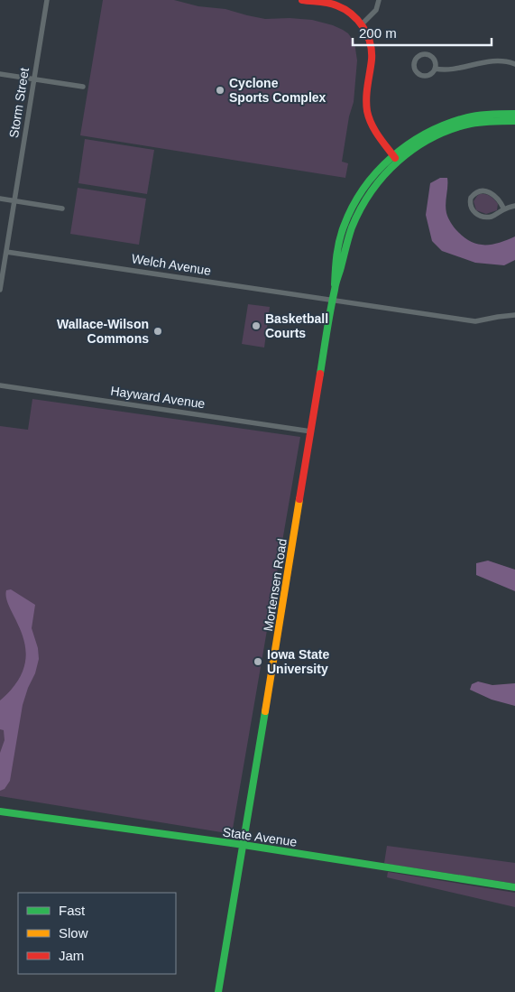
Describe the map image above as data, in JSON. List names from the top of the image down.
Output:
{
  "streets": {
    "street": [
      "Storm Street",
      "Welch Avenue",
      "Hayward Avenue",
      "Mortensen Road",
      "State Avenue"
    ]
  },
  "crossings": [
    ["Storm Street", "Welch Avenue"],
    ["Welch Avenue", "Mortensen Road"],
    ["Hayward Avenue", "Mortensen Road"],
    ["Mortensen Road", "State Avenue"]
  ],
  "places": [
    "Cyclone Sports Complex",
    "Basketball Courts",
    "Wallace-Wilson Commons",
    "Iowa State University"
  ],
  "legend": ["Fast", "Slow", "Jam"],
  "scale_bar": "200 m"
}
